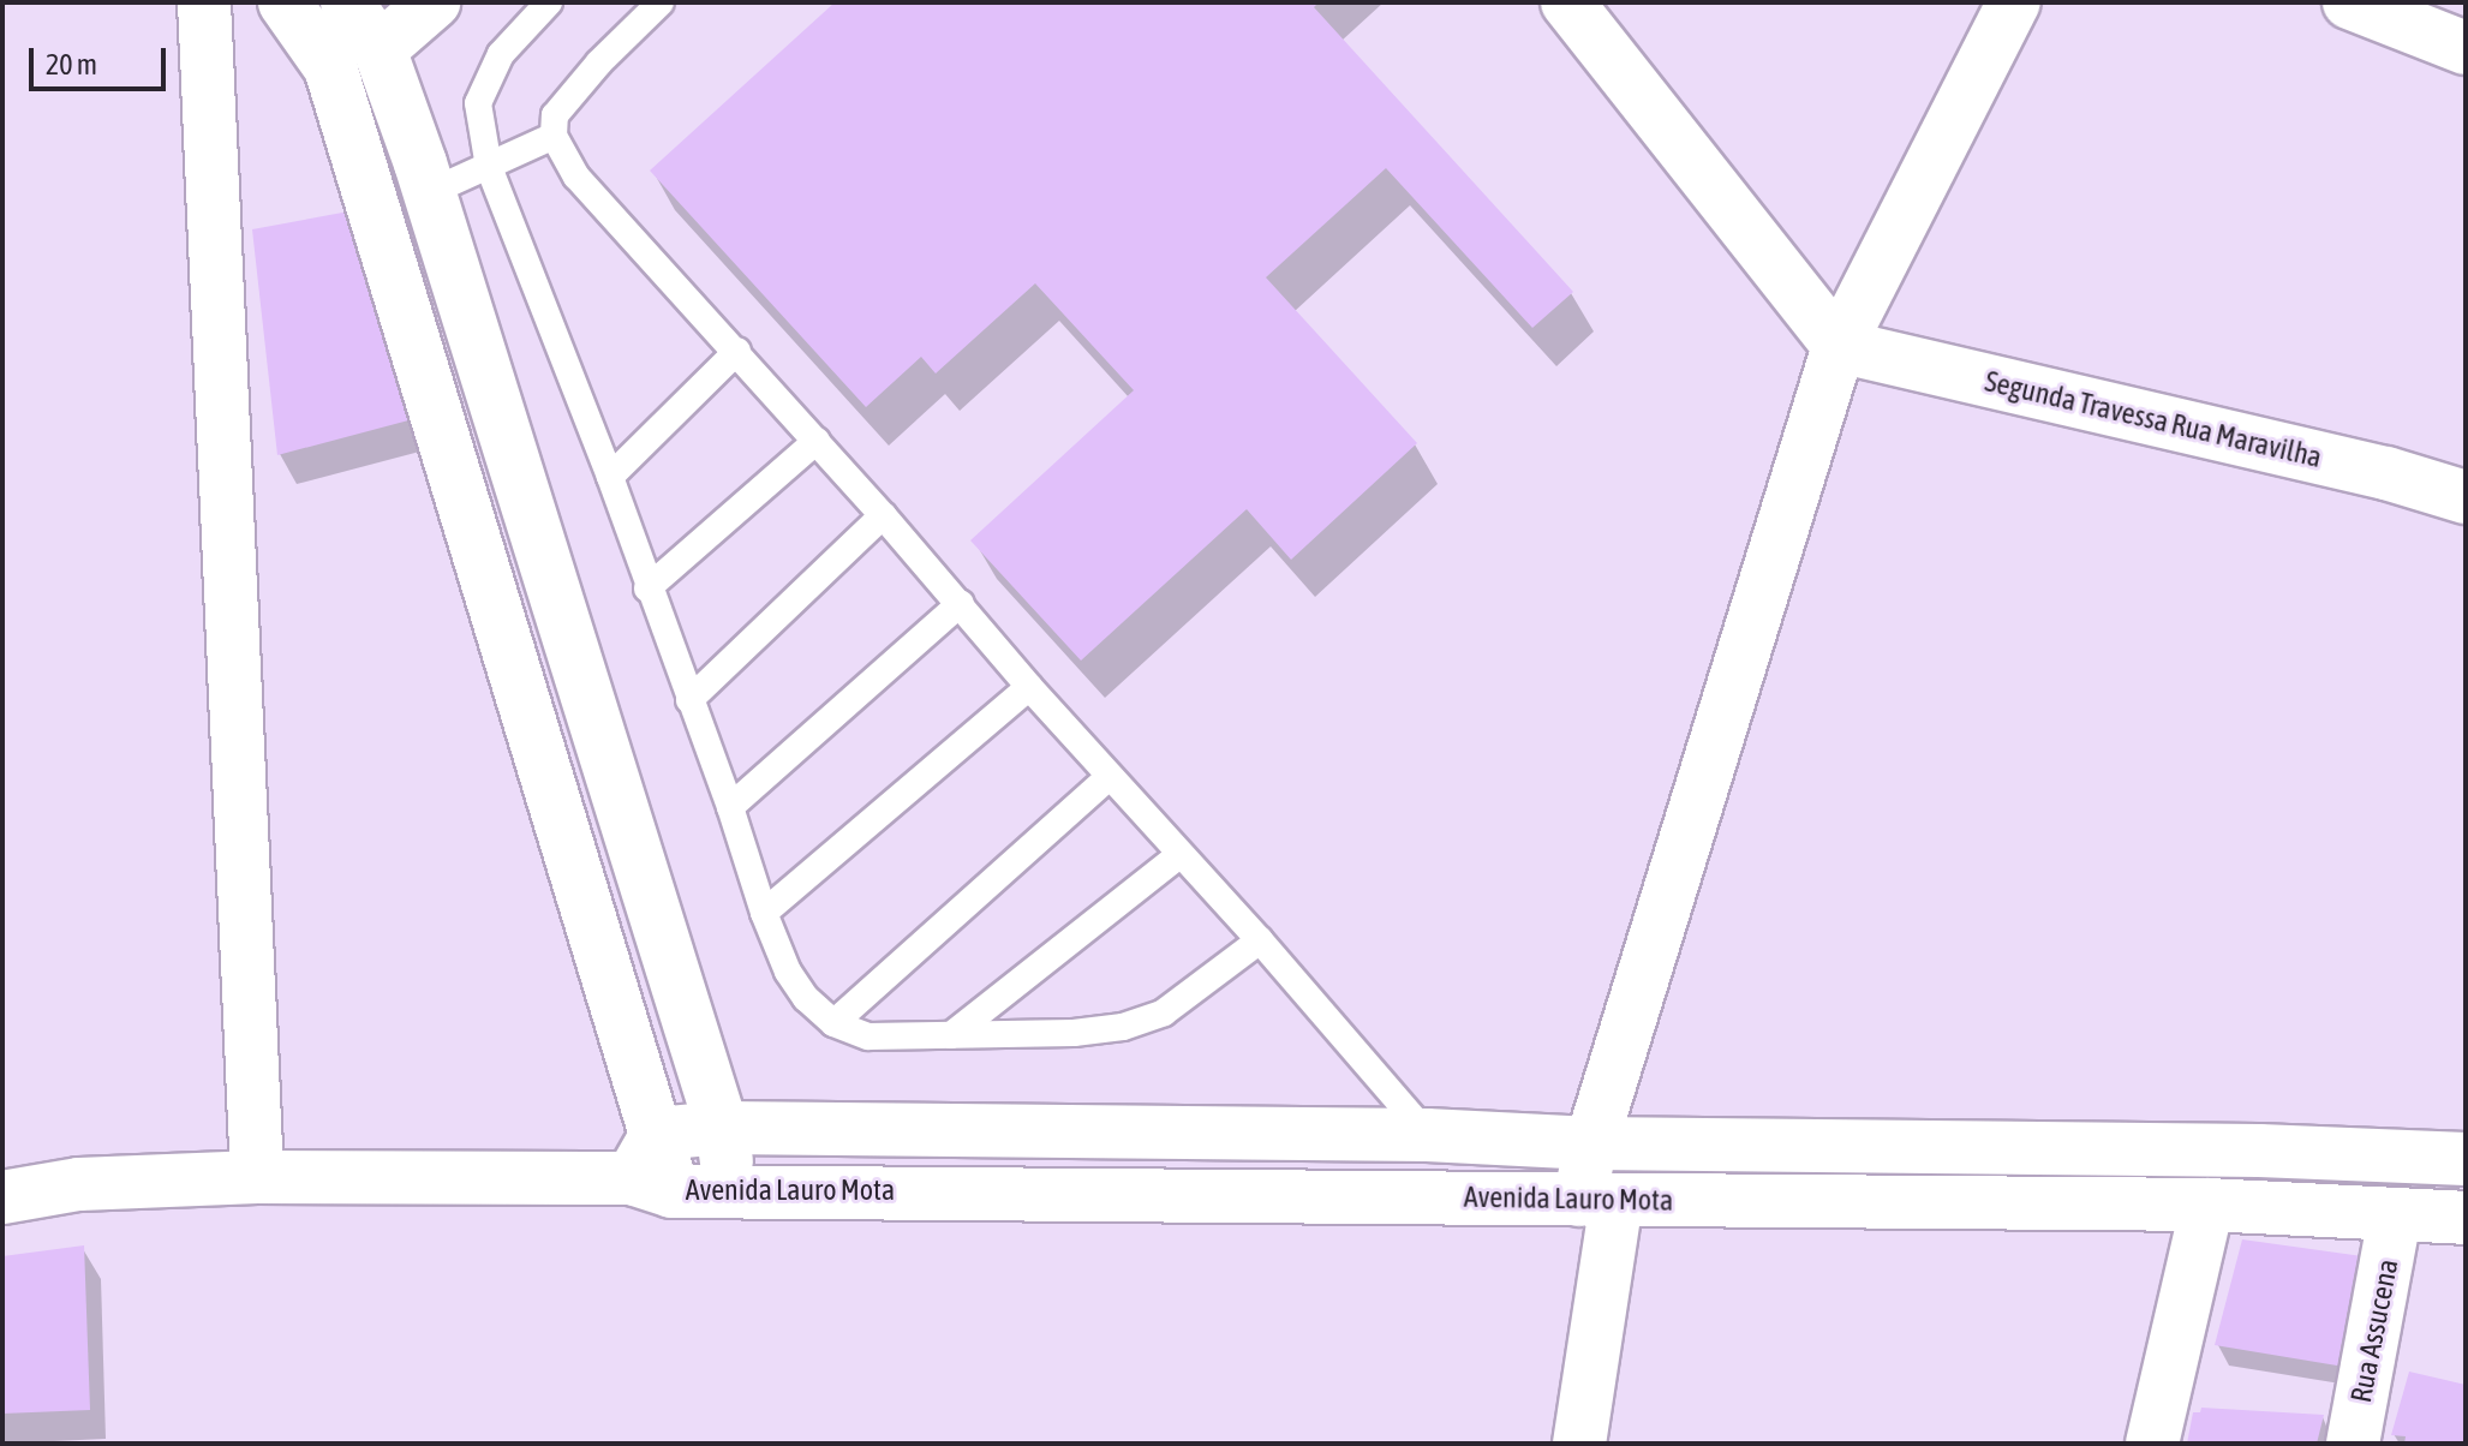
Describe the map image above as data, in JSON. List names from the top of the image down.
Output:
{
  "streets": {
    "street": ["Segunda Travessa Rua Maravilha", "Avenida Lauro Mota", "Rua Assucena"]
  },
  "crossings": [
    ["Avenida Lauro Mota", "Rua Assucena"]
  ],
  "scale_bar": "20 m"
}
